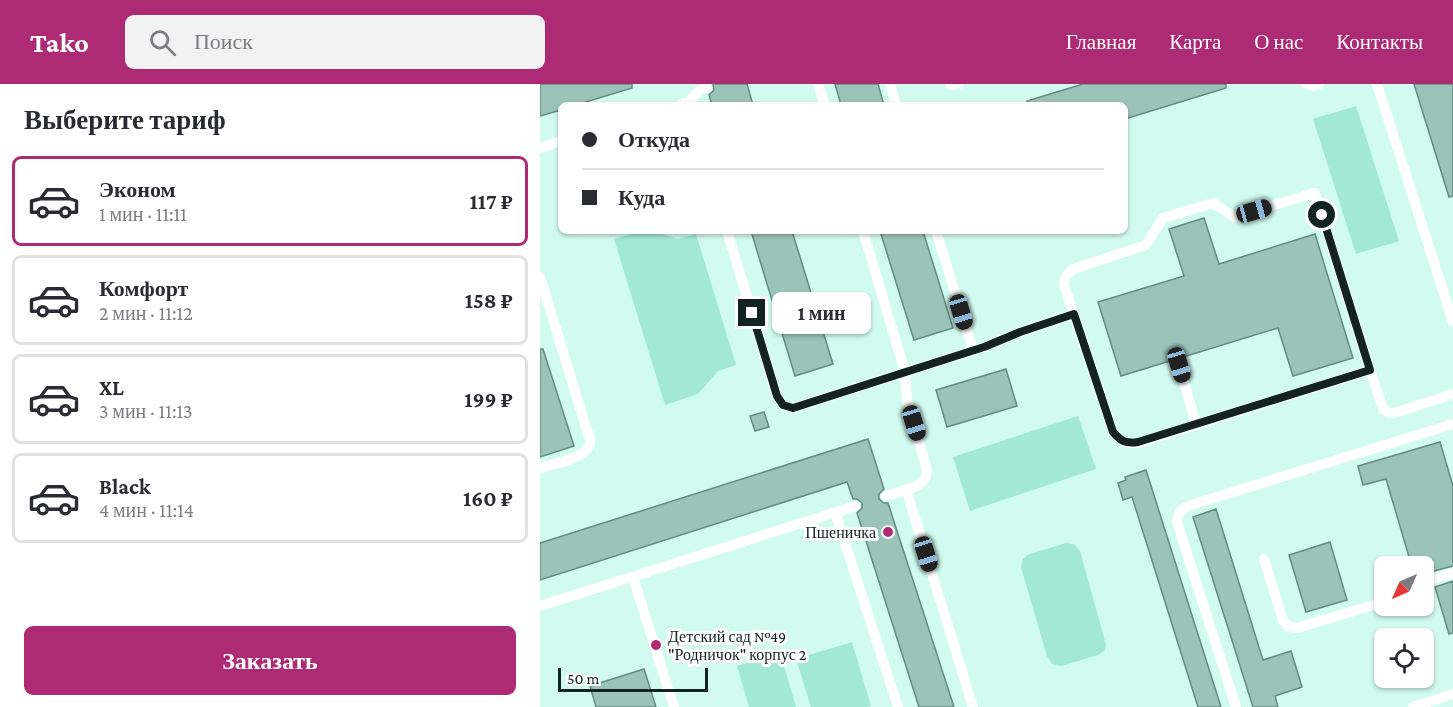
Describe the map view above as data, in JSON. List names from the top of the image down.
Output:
{
  "places": ["Пшеничка", "Детский сад №49 \"Родничок\" корпус 2"],
  "scale_bar": "50 m",
  "north": "bottom left",
  "page": {
    "header": "Tako",
    "search": "Поиск",
    "nav": [
      "Главная",
      "Карта",
      "О нас",
      "Контакты"
    ],
    "heading": "Выберите тариф",
    "banner": ["Откуда", "Куда"],
    "list": [
      {
        "name": "Эконом",
        "note": "1 мин · 11:11",
        "value": "117 ₽"
      },
      {
        "name": "Комфорт",
        "note": "2 мин · 11:12",
        "value": "158 ₽"
      },
      {
        "name": "XL",
        "note": "3 мин · 11:13",
        "value": "199 ₽"
      },
      {
        "name": "Black",
        "note": "4 мин · 11:14",
        "value": "160 ₽"
      }
    ],
    "bubble": "1 мин",
    "buttons": "Заказать",
    "scale": "50 m"
  }
}
